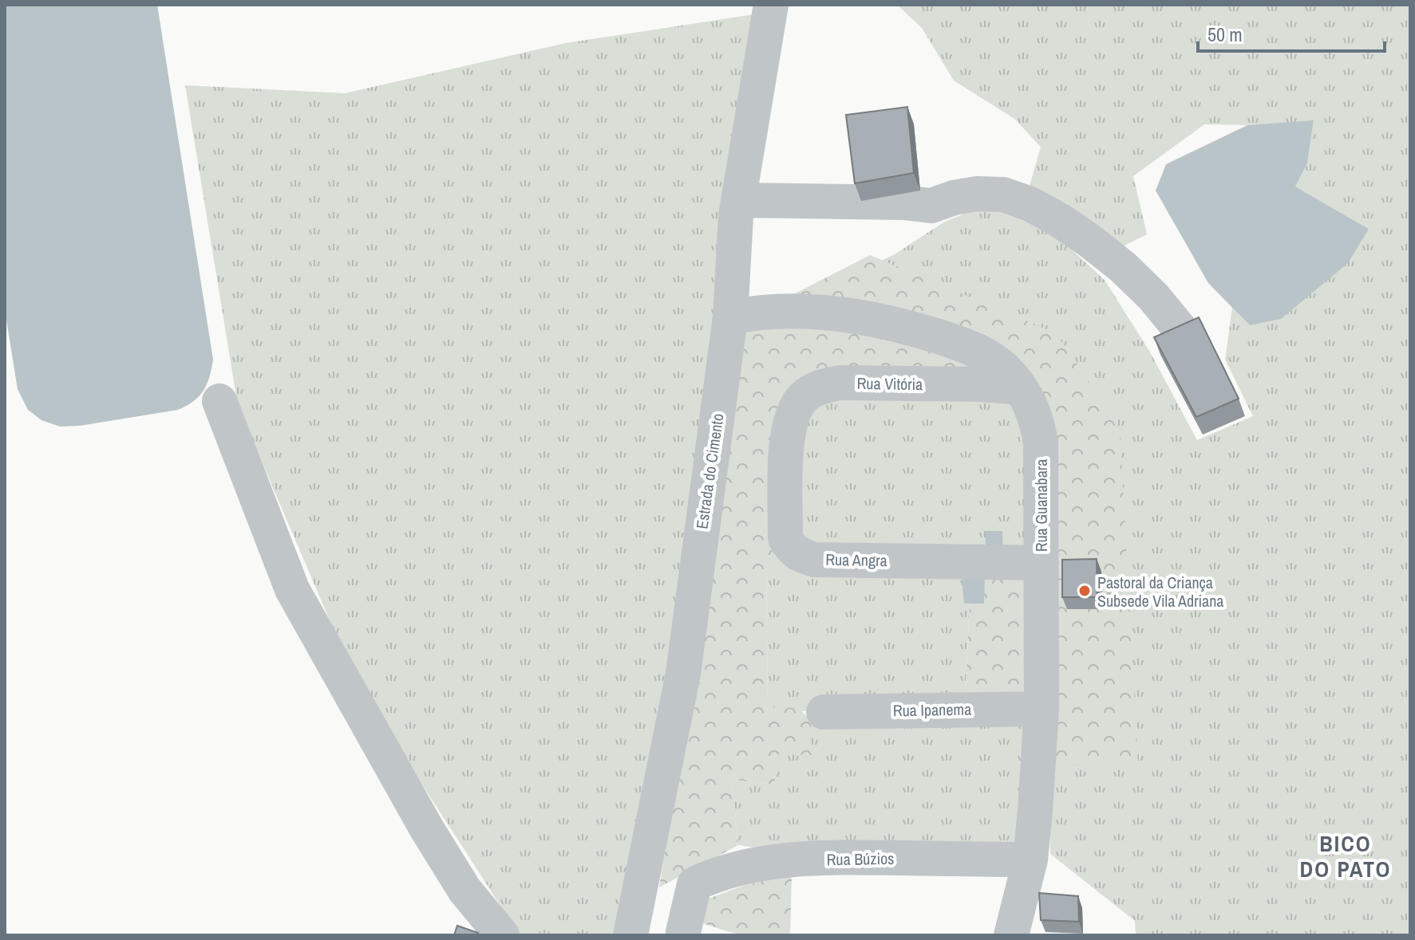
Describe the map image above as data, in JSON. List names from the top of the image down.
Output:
{
  "streets": {
    "street": [
      "Rua Vitória",
      "Estrada do Cimento",
      "Rua Guanabara",
      "Rua Angra",
      "Rua Ipanema",
      "Rua Búzios"
    ]
  },
  "crossings": [
    ["Rua Vitória", "Rua Guanabara"],
    ["Rua Vitória", "Rua Angra"],
    ["Estrada do Cimento", "Rua Guanabara"],
    ["Rua Guanabara", "Rua Angra"],
    ["Rua Guanabara", "Rua Ipanema"],
    ["Rua Guanabara", "Rua Búzios"]
  ],
  "districts": ["BICO DO PATO"],
  "places": ["Pastoral da Criança Subsede Vila Adriana"],
  "scale_bar": "50 m"
}
